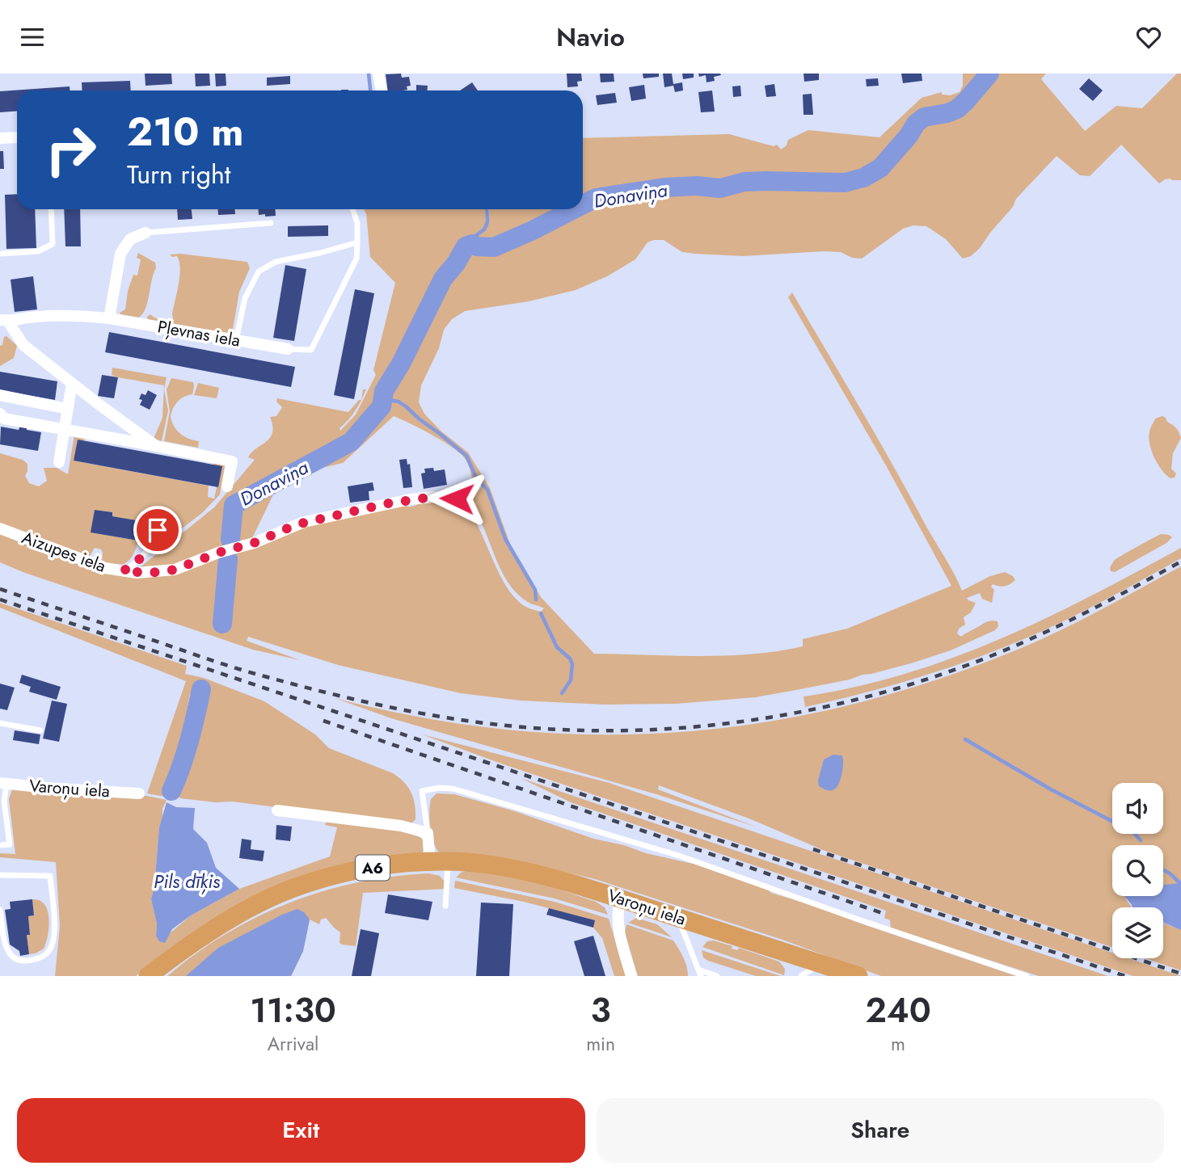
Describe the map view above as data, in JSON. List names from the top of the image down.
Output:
{
  "streets": {
    "highway": ["Varoņu iela", "A6"],
    "street": ["Pļevnas iela", "Aizupes iela"]
  },
  "water": ["Donaviņa", "Pils dīķis"],
  "page": {
    "header": "Navio",
    "turn": ["210 m", "Turn right"],
    "eta": [
      "11:30",
      "Arrival",
      "3",
      "min",
      "240",
      "m"
    ],
    "buttons": ["Exit", "Share"]
  }
}
